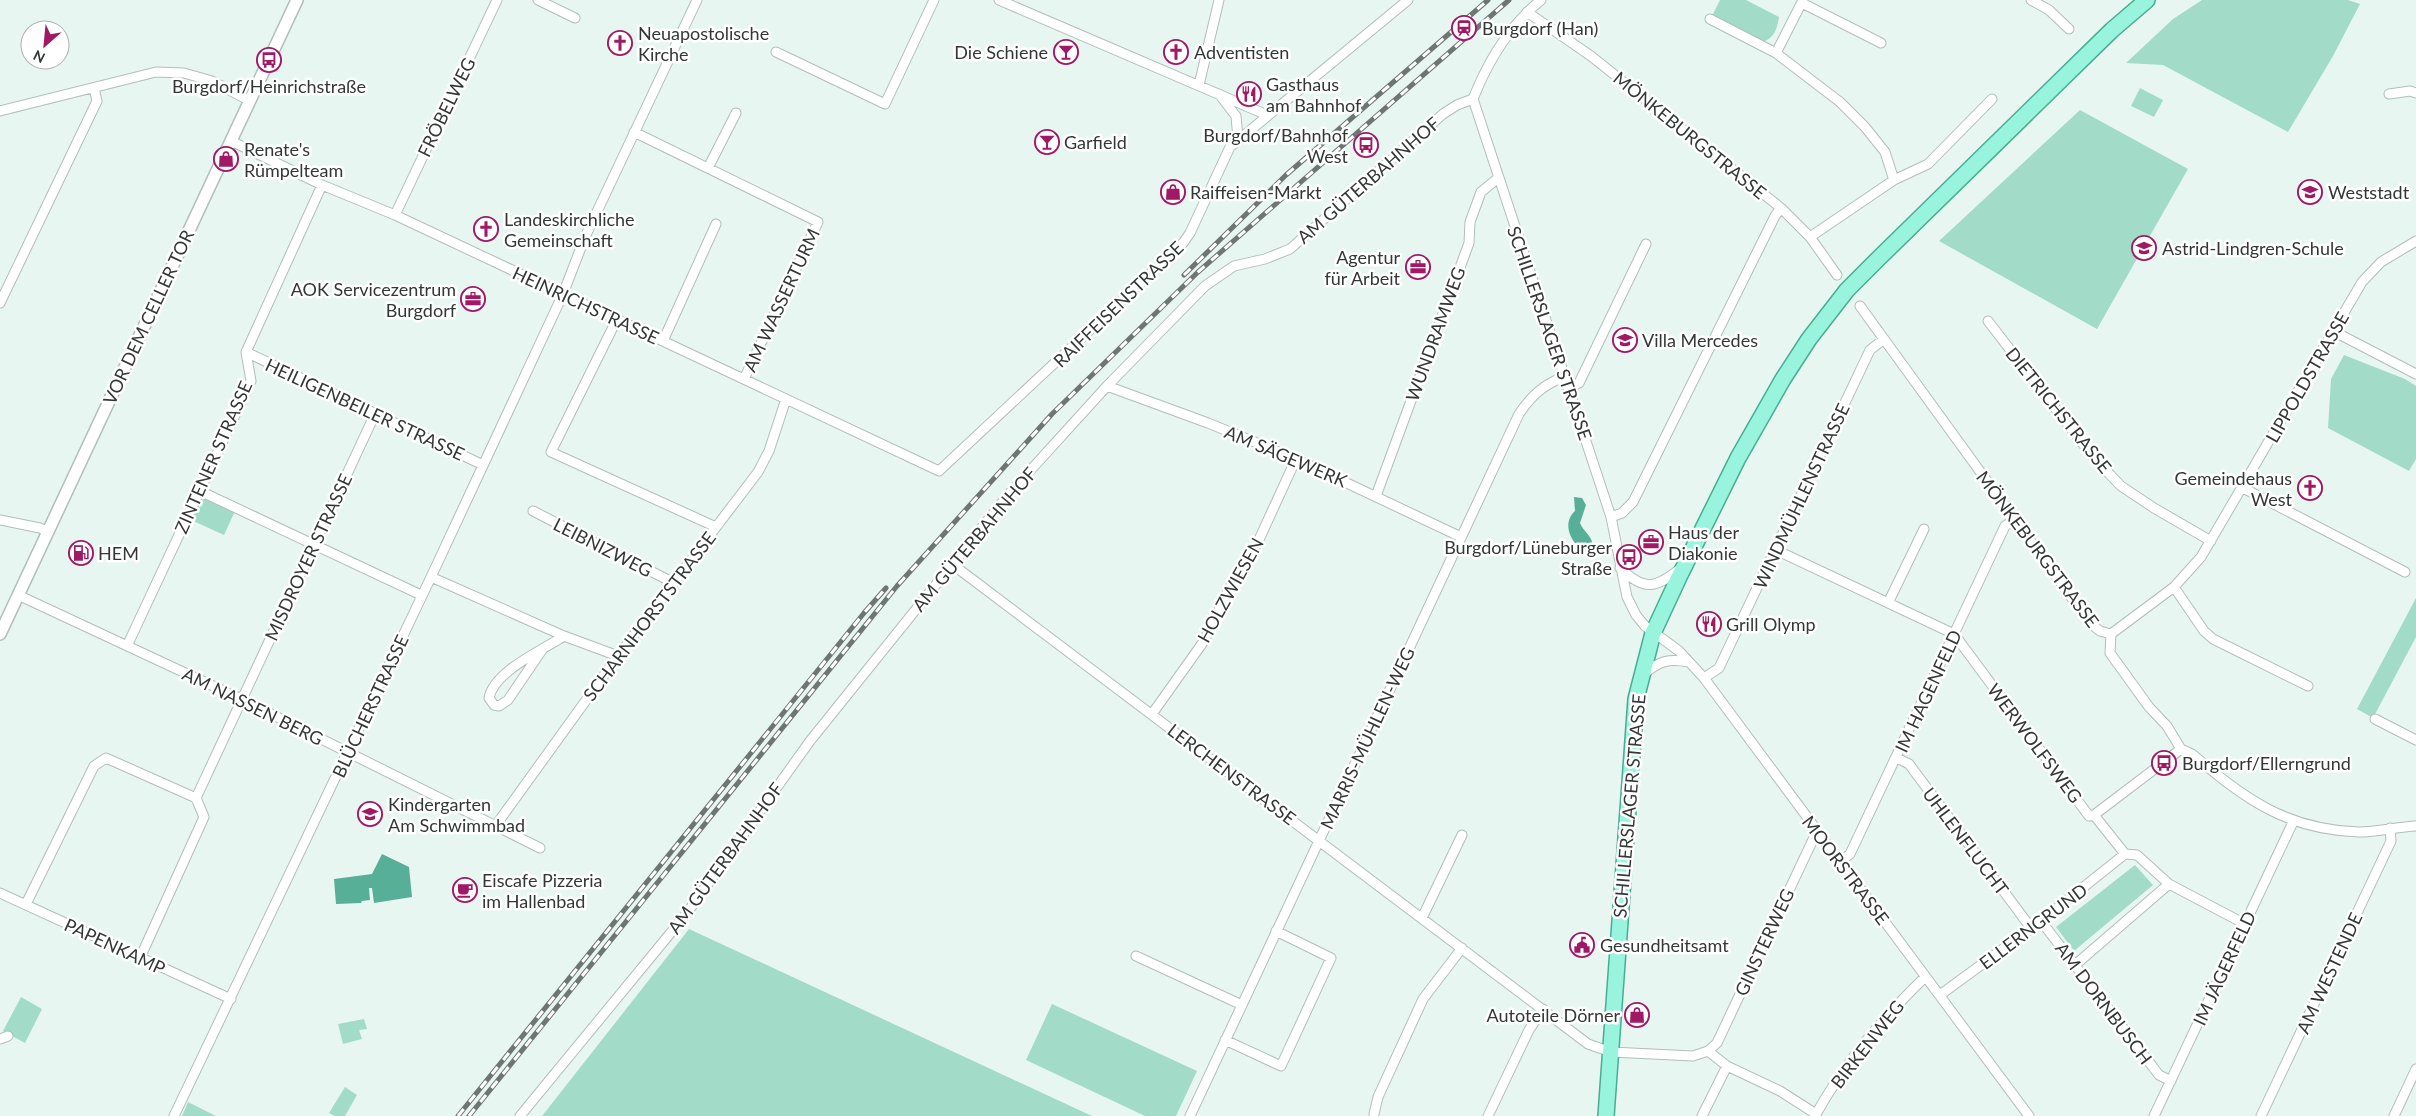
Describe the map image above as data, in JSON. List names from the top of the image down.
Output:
{
  "streets": {
    "main road": ["SCHILLERSLAGER STRASSE"],
    "street": [
      "FRÖBELWEG",
      "MÖNKEBURGSTRASSE",
      "AM GÜTERBAHNHOF",
      "AM WASSERTURM",
      "RAIFFEISENSTRASSE",
      "HEINRICHSTRASSE",
      "VOR DEM CELLER TOR",
      "WUNDRAMWEG",
      "LIPPOLDSTRASSE",
      "HEILIGENBEILER STRASSE",
      "DIETRICHSTRASSE",
      "AM SÄGEWERK",
      "ZINTENER STRASSE",
      "WINDMÜHLENSTRASSE",
      "LEIBNIZWEG",
      "MISDROYER STRASSE",
      "HOLZWIESEN",
      "SCHARNHORSTSTRASSE",
      "IM HAGENFELD",
      "AM NASSEN BERG",
      "BLÜCHERSTRASSE",
      "MARRIS-MÜHLEN-WEG",
      "WERWOLFSWEG",
      "LERCHENSTRASSE",
      "UHLENFLUCHT",
      "MOORSTRASSE",
      "ELLERNGRUND",
      "GINSTERWEG",
      "PAPENKAMP",
      "IM JÄGERFELD",
      "AM WESTENDE",
      "AM DORNBUSCH",
      "BIRKENWEG"
    ]
  },
  "crossings": [
    ["FRÖBELWEG", "HEINRICHSTRASSE"],
    ["MÖNKEBURGSTRASSE", "LIPPOLDSTRASSE"],
    ["MÖNKEBURGSTRASSE", "WINDMÜHLENSTRASSE"],
    ["MÖNKEBURGSTRASSE", "IM HAGENFELD"],
    ["MÖNKEBURGSTRASSE", "IM JÄGERFELD"],
    ["MÖNKEBURGSTRASSE", "AM WESTENDE"],
    ["AM GÜTERBAHNHOF", "SCHILLERSLAGER STRASSE"],
    ["AM GÜTERBAHNHOF", "AM SÄGEWERK"],
    ["AM GÜTERBAHNHOF", "LERCHENSTRASSE"],
    ["AM WASSERTURM", "HEINRICHSTRASSE"],
    ["AM WASSERTURM", "BLÜCHERSTRASSE"],
    ["RAIFFEISENSTRASSE", "HEINRICHSTRASSE"],
    ["HEINRICHSTRASSE", "VOR DEM CELLER TOR"],
    ["HEINRICHSTRASSE", "SCHARNHORSTSTRASSE"],
    ["HEINRICHSTRASSE", "BLÜCHERSTRASSE"],
    ["VOR DEM CELLER TOR", "AM NASSEN BERG"],
    ["SCHILLERSLAGER STRASSE", "WUNDRAMWEG"],
    ["SCHILLERSLAGER STRASSE", "MARRIS-MÜHLEN-WEG"],
    ["SCHILLERSLAGER STRASSE", "LERCHENSTRASSE"],
    ["SCHILLERSLAGER STRASSE", "MOORSTRASSE"],
    ["WUNDRAMWEG", "AM SÄGEWERK"],
    ["LIPPOLDSTRASSE", "DIETRICHSTRASSE"],
    ["HEILIGENBEILER STRASSE", "ZINTENER STRASSE"],
    ["HEILIGENBEILER STRASSE", "MISDROYER STRASSE"],
    ["HEILIGENBEILER STRASSE", "BLÜCHERSTRASSE"],
    ["AM SÄGEWERK", "HOLZWIESEN"],
    ["AM SÄGEWERK", "MARRIS-MÜHLEN-WEG"],
    ["ZINTENER STRASSE", "AM NASSEN BERG"],
    ["WINDMÜHLENSTRASSE", "MOORSTRASSE"],
    ["LEIBNIZWEG", "SCHARNHORSTSTRASSE"],
    ["MISDROYER STRASSE", "AM NASSEN BERG"],
    ["HOLZWIESEN", "LERCHENSTRASSE"],
    ["SCHARNHORSTSTRASSE", "AM NASSEN BERG"],
    ["IM HAGENFELD", "WERWOLFSWEG"],
    ["IM HAGENFELD", "UHLENFLUCHT"],
    ["IM HAGENFELD", "MOORSTRASSE"],
    ["AM NASSEN BERG", "BLÜCHERSTRASSE"],
    ["BLÜCHERSTRASSE", "PAPENKAMP"],
    ["MARRIS-MÜHLEN-WEG", "LERCHENSTRASSE"],
    ["WERWOLFSWEG", "ELLERNGRUND"],
    ["WERWOLFSWEG", "IM JÄGERFELD"],
    ["LERCHENSTRASSE", "GINSTERWEG"],
    ["UHLENFLUCHT", "ELLERNGRUND"],
    ["MOORSTRASSE", "ELLERNGRUND"],
    ["MOORSTRASSE", "GINSTERWEG"],
    ["MOORSTRASSE", "BIRKENWEG"],
    ["ELLERNGRUND", "AM DORNBUSCH"],
    ["IM JÄGERFELD", "AM DORNBUSCH"]
  ],
  "places": {
    "station": ["Burgdorf (Han)"],
    "church": [
      "Neuapostolische Kirche",
      "Adventisten",
      "Landeskirchliche Gemeinschaft",
      "Gemeindehaus West"
    ],
    "bar": ["Die Schiene", "Garfield"],
    "bus stop": [
      "Burgdorf/Heinrichstraße",
      "Burgdorf/Bahnhof West",
      "Burgdorf/Lüneburger Straße",
      "Burgdorf/Ellerngrund"
    ],
    "restaurant": ["Gasthaus am Bahnhof", "Grill Olymp"],
    "shop": ["Renate's Rümpelteam", "Raiffeisen-Markt", "Autoteile Dörner"],
    "school or university": [
      "Weststadt",
      "Astrid-Lindgren-Schule",
      "Villa Mercedes",
      "Kindergarten Am Schwimmbad"
    ],
    "office": ["Agentur für Arbeit", "AOK Servicezentrum Burgdorf", "Haus der Diakonie"],
    "fuel station": ["HEM"],
    "cafe": ["Eiscafe Pizzeria im Hallenbad"],
    "public building": ["Gesundheitsamt"]
  },
  "north": "bottom left"
}
